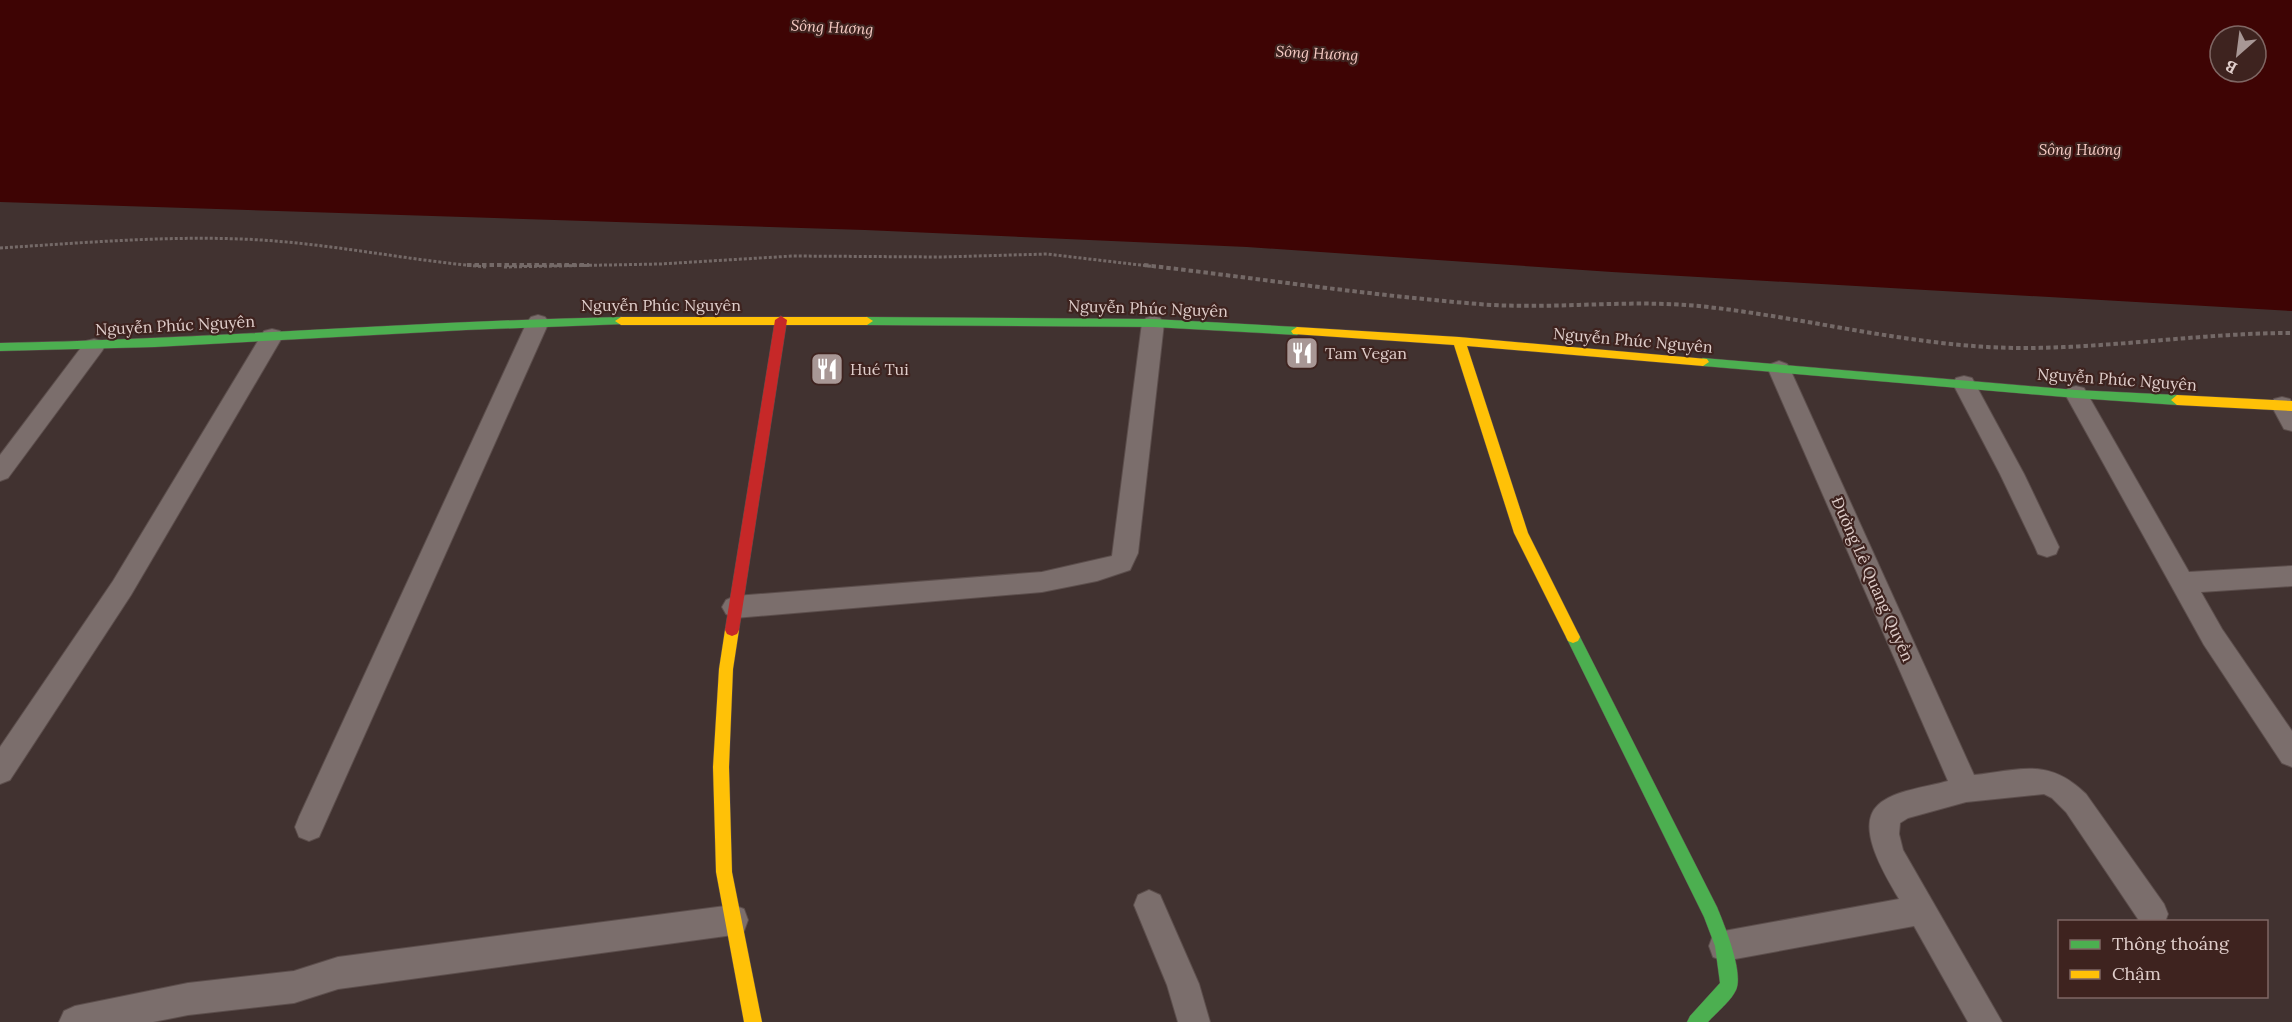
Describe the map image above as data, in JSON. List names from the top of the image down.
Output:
{
  "streets": {
    "main road": ["Nguyễn Phúc Nguyên"],
    "street": ["Đường Lê Quang Quyền"]
  },
  "crossings": [
    ["Nguyễn Phúc Nguyên", "Đường Lê Quang Quyền"]
  ],
  "water": ["Sông Hương"],
  "places": {
    "restaurant": ["Tam Vegan", "Hué Tui"]
  },
  "legend": ["Thông thoáng", "Chậm"],
  "north": "bottom left"
}
